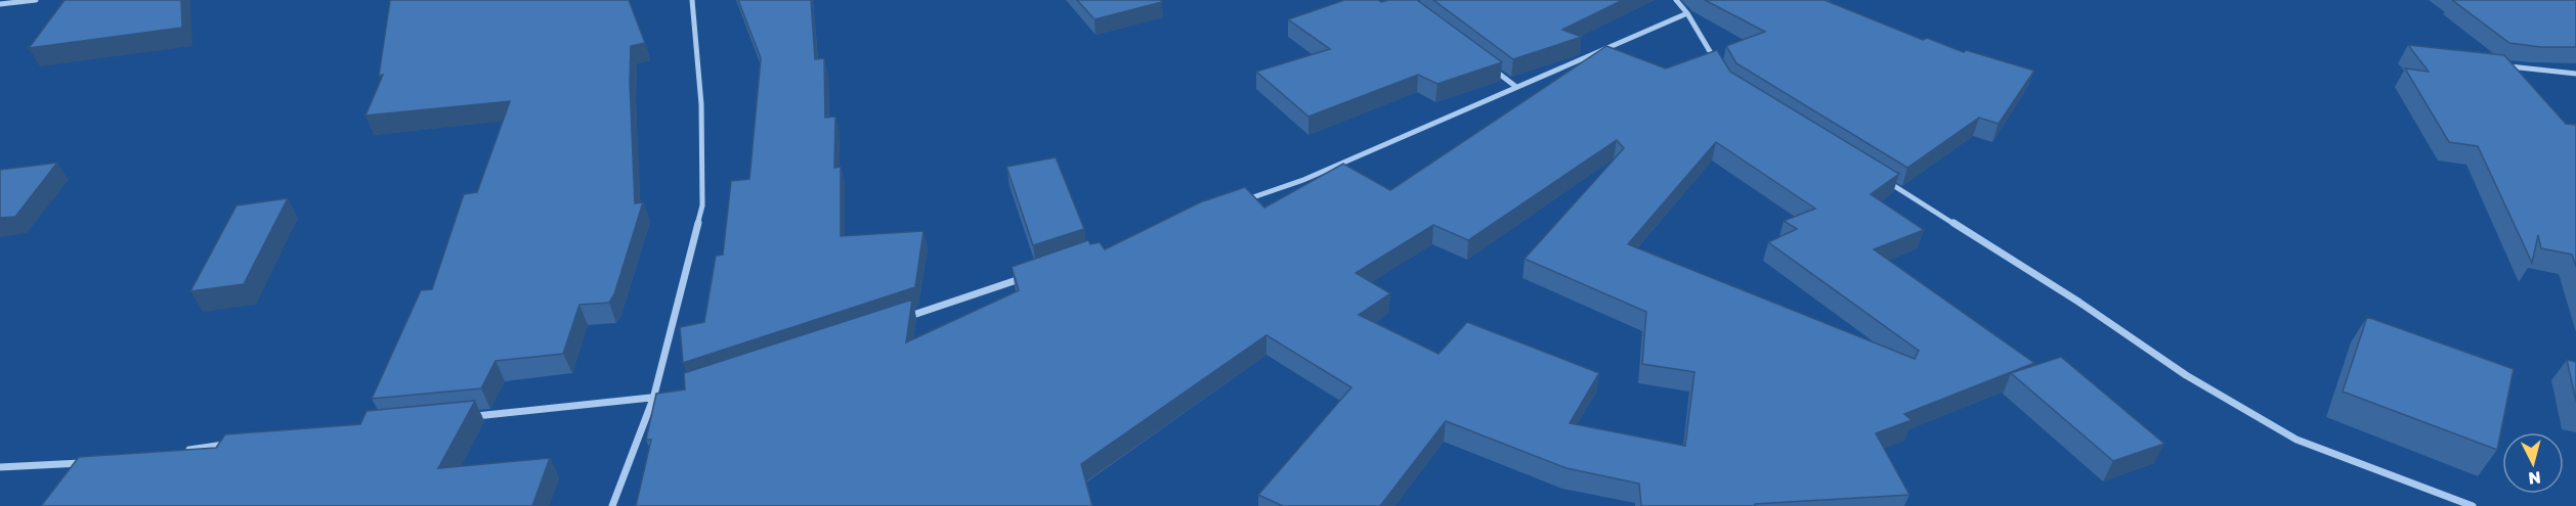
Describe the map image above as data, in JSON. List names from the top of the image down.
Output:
{
  "north": "bottom"
}
